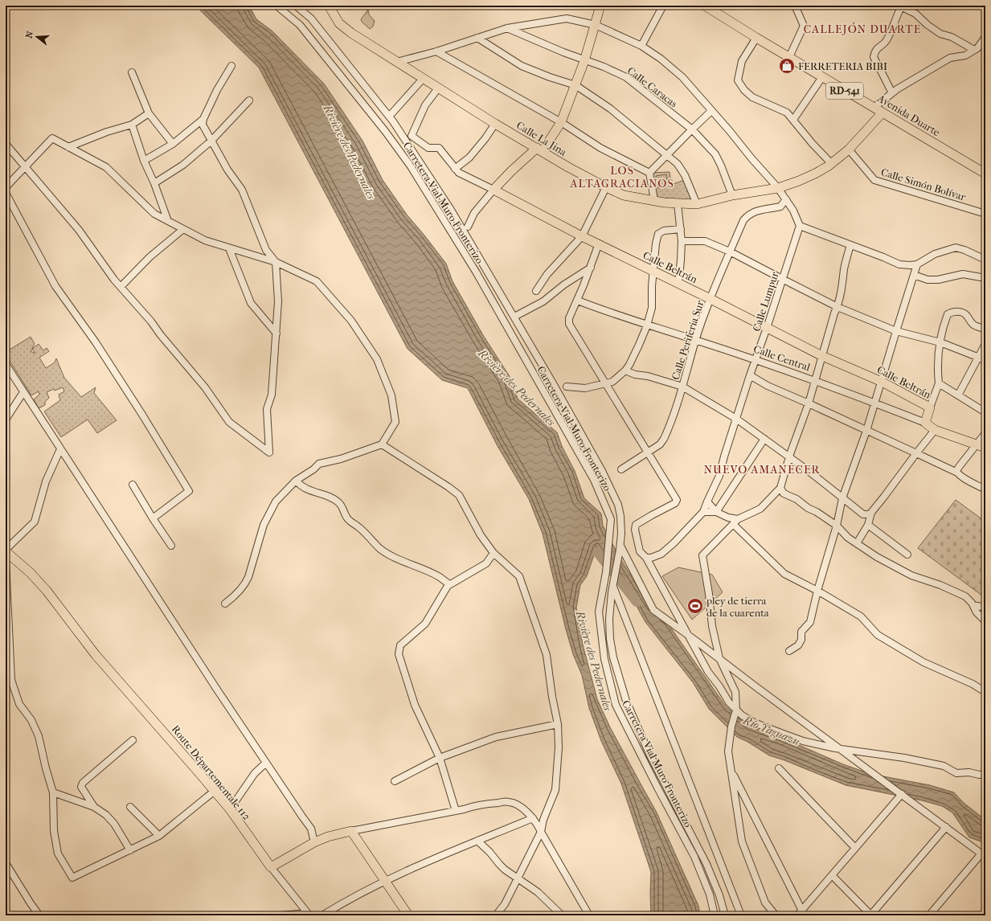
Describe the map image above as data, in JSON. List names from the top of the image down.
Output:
{
  "streets": {
    "main road": [
      "RD-541",
      "Avenida Duarte",
      "Calle La Jina",
      "Calle Beltrán",
      "Calle Central",
      "Route Départementale 112"
    ],
    "street": [
      "Calle Caracas",
      "Calle Simón Bolívar",
      "Carretera Vial Muro Fronterizo",
      "Calle Lumpur",
      "Calle Periferia Sur"
    ]
  },
  "crossings": [
    ["Calle Caracas", "Calle La Jina"],
    ["Avenida Duarte", "Calle La Jina"],
    ["Calle La Jina", "Calle Simón Bolívar"],
    ["Calle La Jina", "Calle Beltrán"],
    ["Calle Beltrán", "Calle Lumpur"],
    ["Calle Beltrán", "Calle Periferia Sur"],
    ["Calle Lumpur", "Calle Central"],
    ["Calle Periferia Sur", "Calle Central"]
  ],
  "districts": ["CALLEJÓN DUARTE", "LOS ALTAGRACIANOS", "NUEVO AMANECER"],
  "water": ["Rivière des Pedernales", "Río Yaguazu"],
  "places": {
    "shop": ["FERRETERIA BIBI"],
    "sports": ["pley de tierra de la cuarenta"]
  },
  "north": "left"
}
